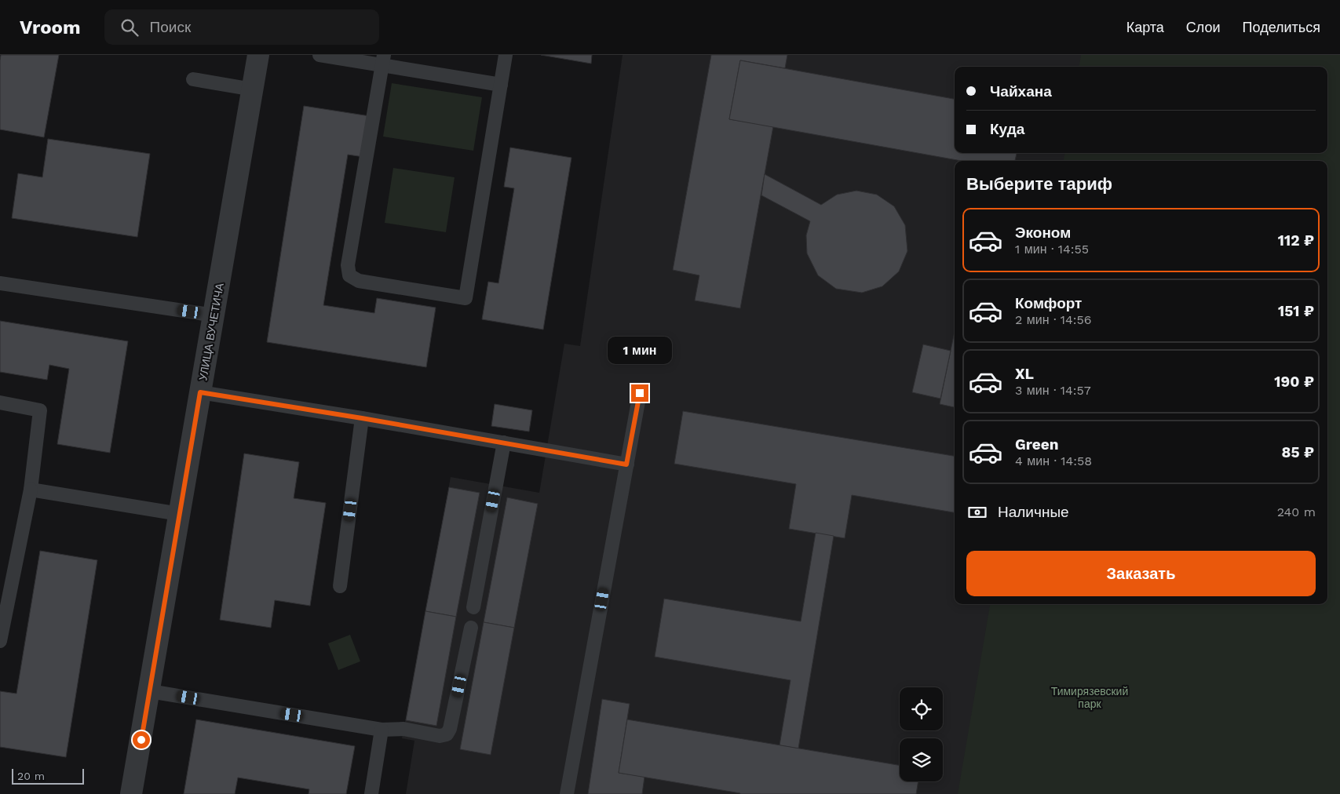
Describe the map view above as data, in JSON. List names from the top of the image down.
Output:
{
  "streets": {
    "street": ["УЛИЦА ВУЧЕТИЧА"]
  },
  "parks": ["Тимирязевский парк"],
  "scale_bar": "20 m",
  "page": {
    "header": "Vroom",
    "search": "Поиск",
    "nav": ["Карта", "Слои", "Поделиться"],
    "banner": ["Чайхана", "Куда"],
    "heading": "Выберите тариф",
    "list": [
      {
        "name": "Эконом",
        "note": "1 мин · 14:55",
        "value": "112 ₽"
      },
      {
        "name": "Комфорт",
        "note": "2 мин · 14:56",
        "value": "151 ₽"
      },
      {
        "name": "XL",
        "note": "3 мин · 14:57",
        "value": "190 ₽"
      },
      {
        "name": "Green",
        "note": "4 мин · 14:58",
        "value": "85 ₽"
      }
    ],
    "bubble": "1 мин",
    "pay": ["Наличные", "240 m"],
    "buttons": "Заказать",
    "scale": "20 m"
  }
}
